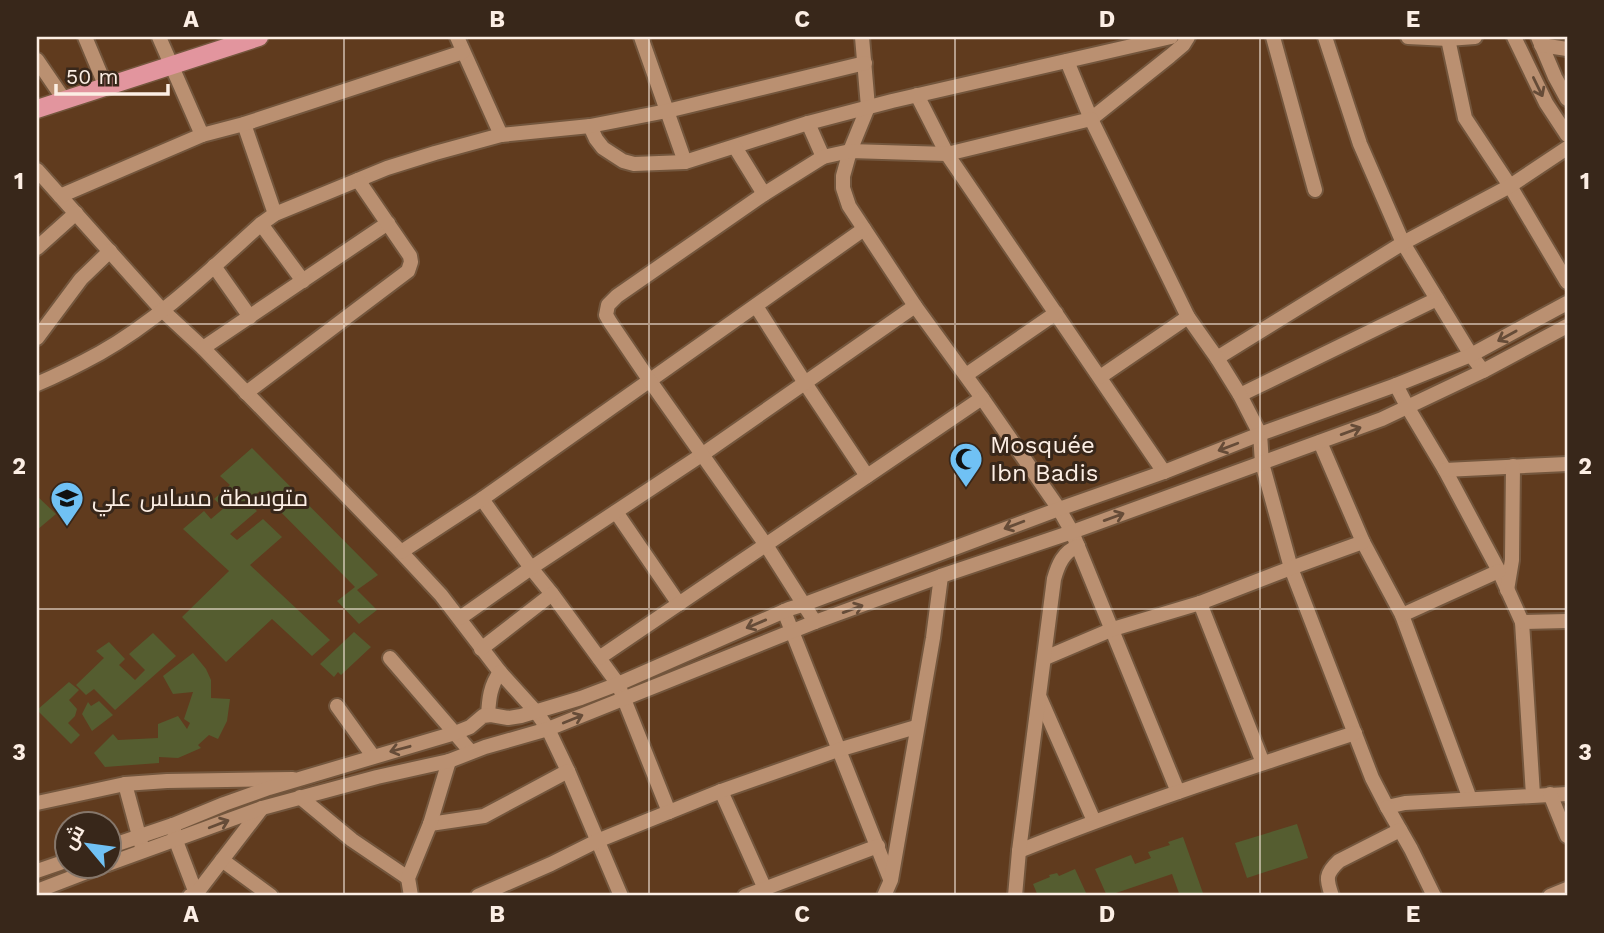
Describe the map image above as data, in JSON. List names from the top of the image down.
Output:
{
  "places": {
    "mosque": ["Mosquée Ibn Badis"],
    "school or university": ["متوسطة مساس علي"]
  },
  "scale_bar": "50 m",
  "north": "top left",
  "grid": {
    "columns": [
      "A",
      "B",
      "C",
      "D",
      "E"
    ],
    "rows": ["1", "2", "3"]
  }
}
